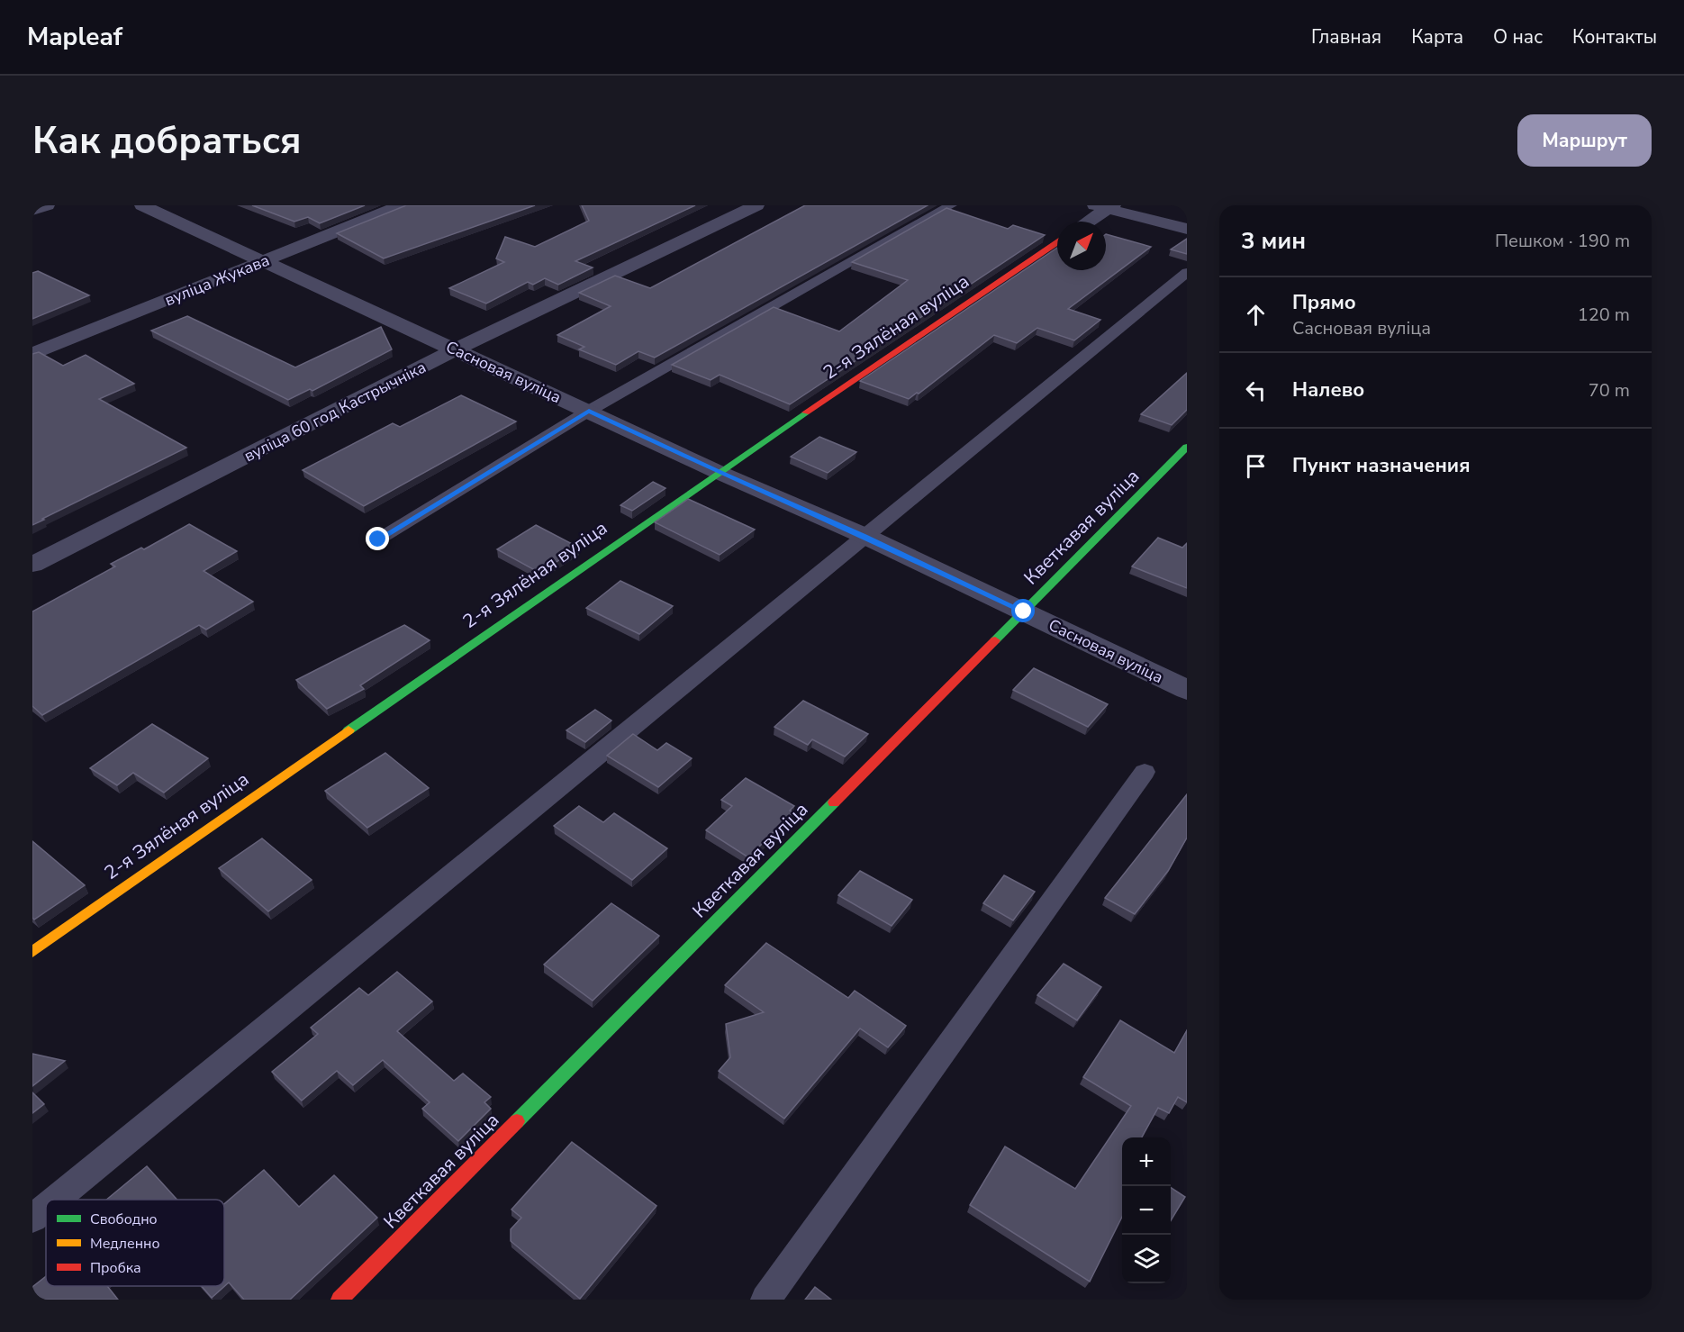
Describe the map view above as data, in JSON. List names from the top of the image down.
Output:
{
  "streets": {
    "street": [
      "вуліца Жукава",
      "2-я Зялёная вуліца",
      "Сасновая вуліца",
      "вуліца 60 год Кастрычніка",
      "Кветкавая вуліца"
    ]
  },
  "crossings": [
    ["вуліца Жукава", "Сасновая вуліца"],
    ["2-я Зялёная вуліца", "Сасновая вуліца"],
    ["Сасновая вуліца", "вуліца 60 год Кастрычніка"],
    ["Сасновая вуліца", "Кветкавая вуліца"]
  ],
  "legend": ["Свободно", "Медленно", "Пробка"],
  "north": "top right",
  "page": {
    "header": "Mapleaf",
    "nav": [
      "Главная",
      "Карта",
      "О нас",
      "Контакты"
    ],
    "buttons": "Маршрут",
    "title": "Как добраться",
    "heading": ["3 мин", "Пешком · 190 m"],
    "list": [
      ["Прямо", "Сасновая вуліца", "120 m"],
      ["Налево", "70 m"],
      "Пункт назначения"
    ],
    "map_buttons": ["+", "−"]
  }
}
